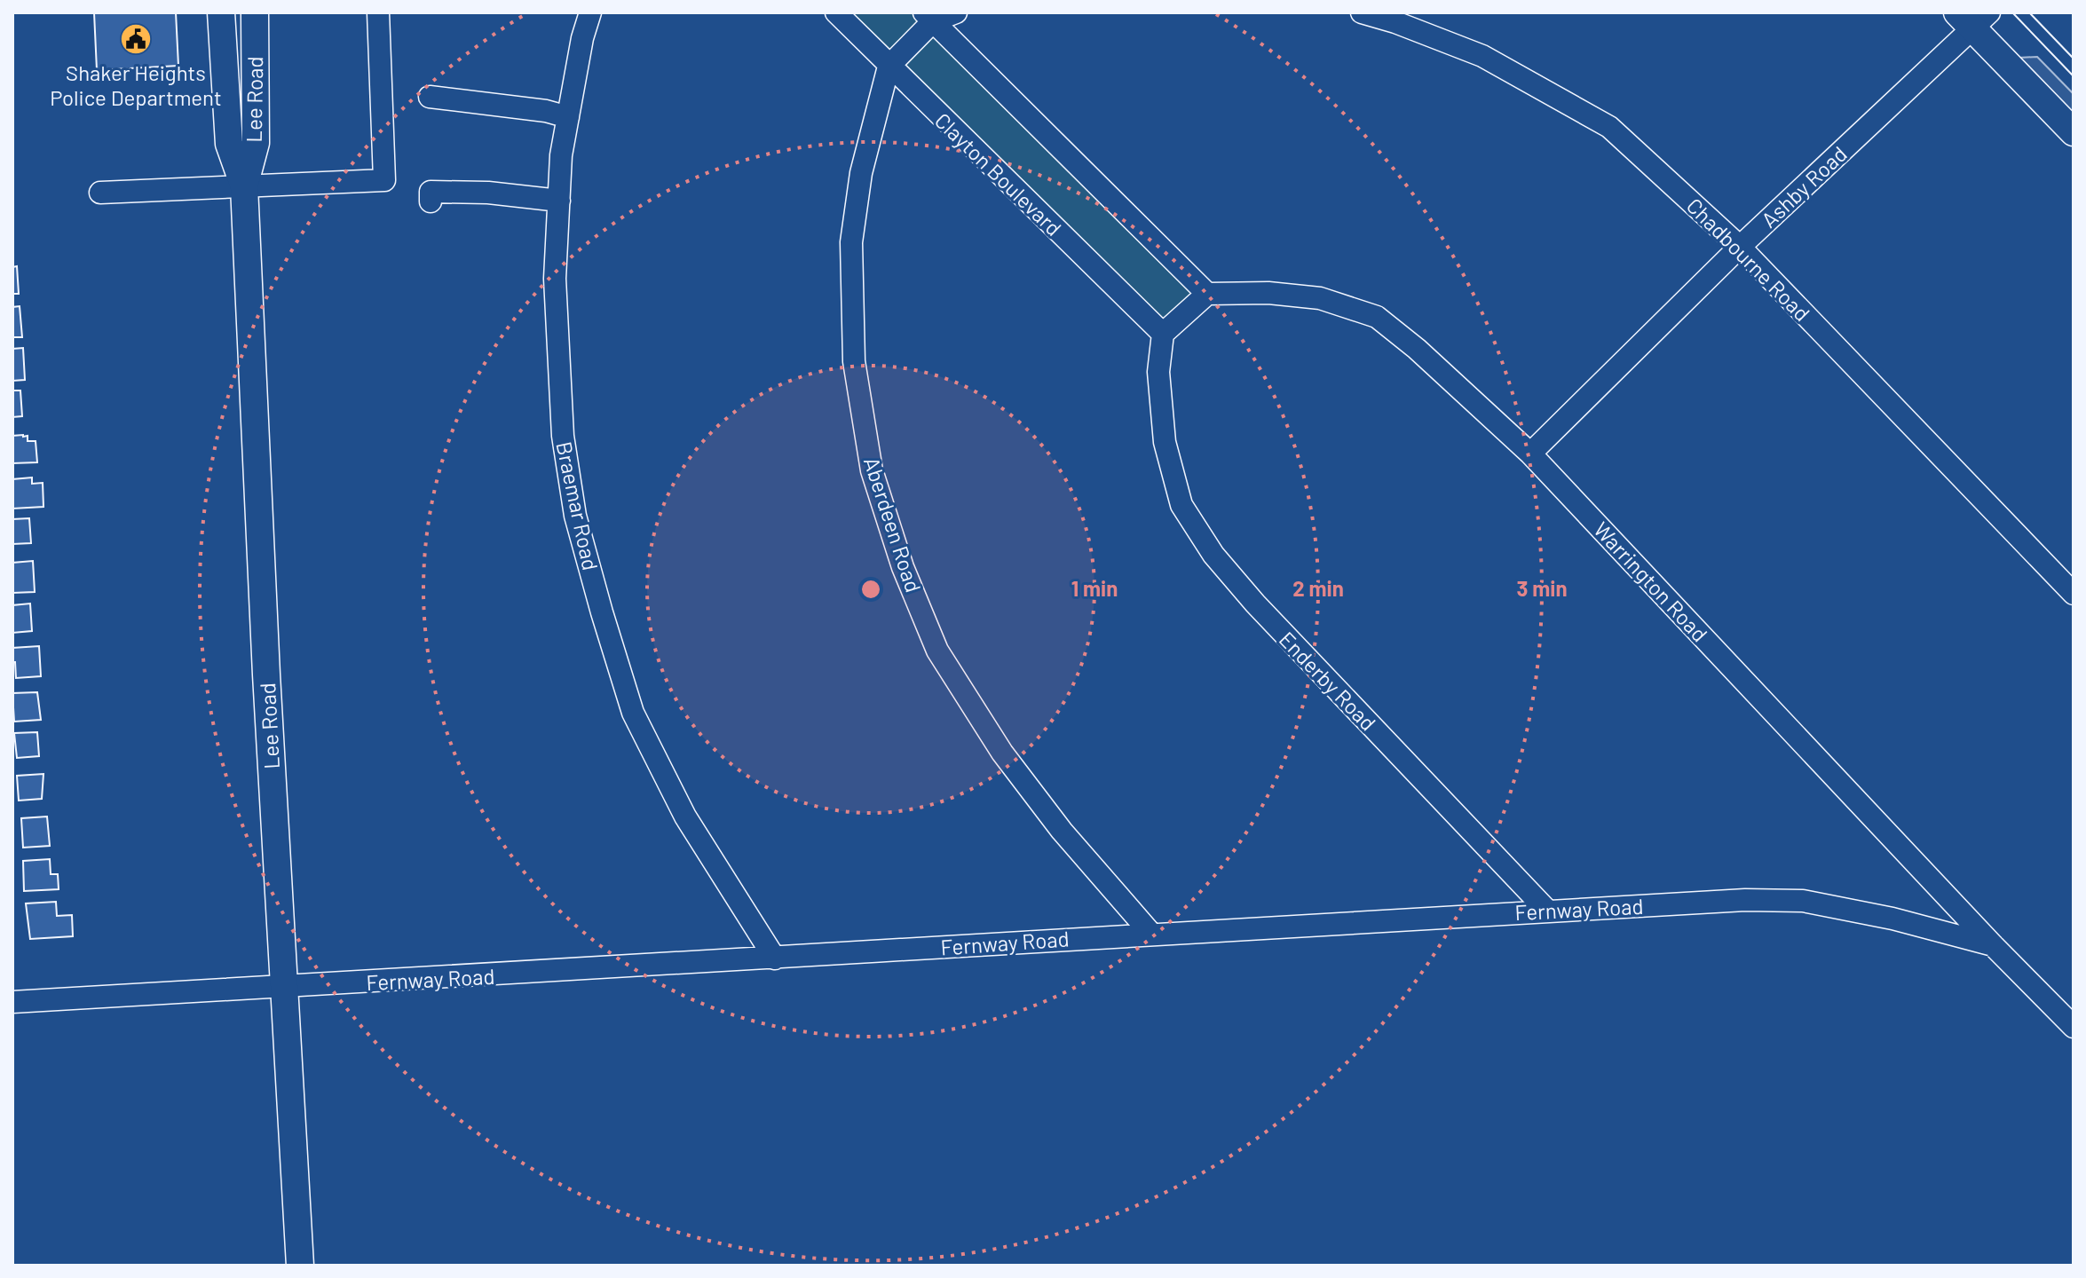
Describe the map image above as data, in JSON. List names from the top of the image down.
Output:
{
  "streets": {
    "main road": ["Lee Road"],
    "street": [
      "Clayton Boulevard",
      "Ashby Road",
      "Chadbourne Road",
      "Braemar Road",
      "Aberdeen Road",
      "Warrington Road",
      "Enderby Road",
      "Fernway Road"
    ]
  },
  "crossings": [
    ["Lee Road", "Fernway Road"],
    ["Clayton Boulevard", "Aberdeen Road"],
    ["Clayton Boulevard", "Enderby Road"],
    ["Ashby Road", "Chadbourne Road"],
    ["Ashby Road", "Warrington Road"],
    ["Braemar Road", "Fernway Road"],
    ["Aberdeen Road", "Fernway Road"],
    ["Warrington Road", "Fernway Road"],
    ["Enderby Road", "Fernway Road"]
  ],
  "places": {
    "public building": ["Shaker Heights Police Department"]
  },
  "rings": ["1 min", "2 min", "3 min"]
}
